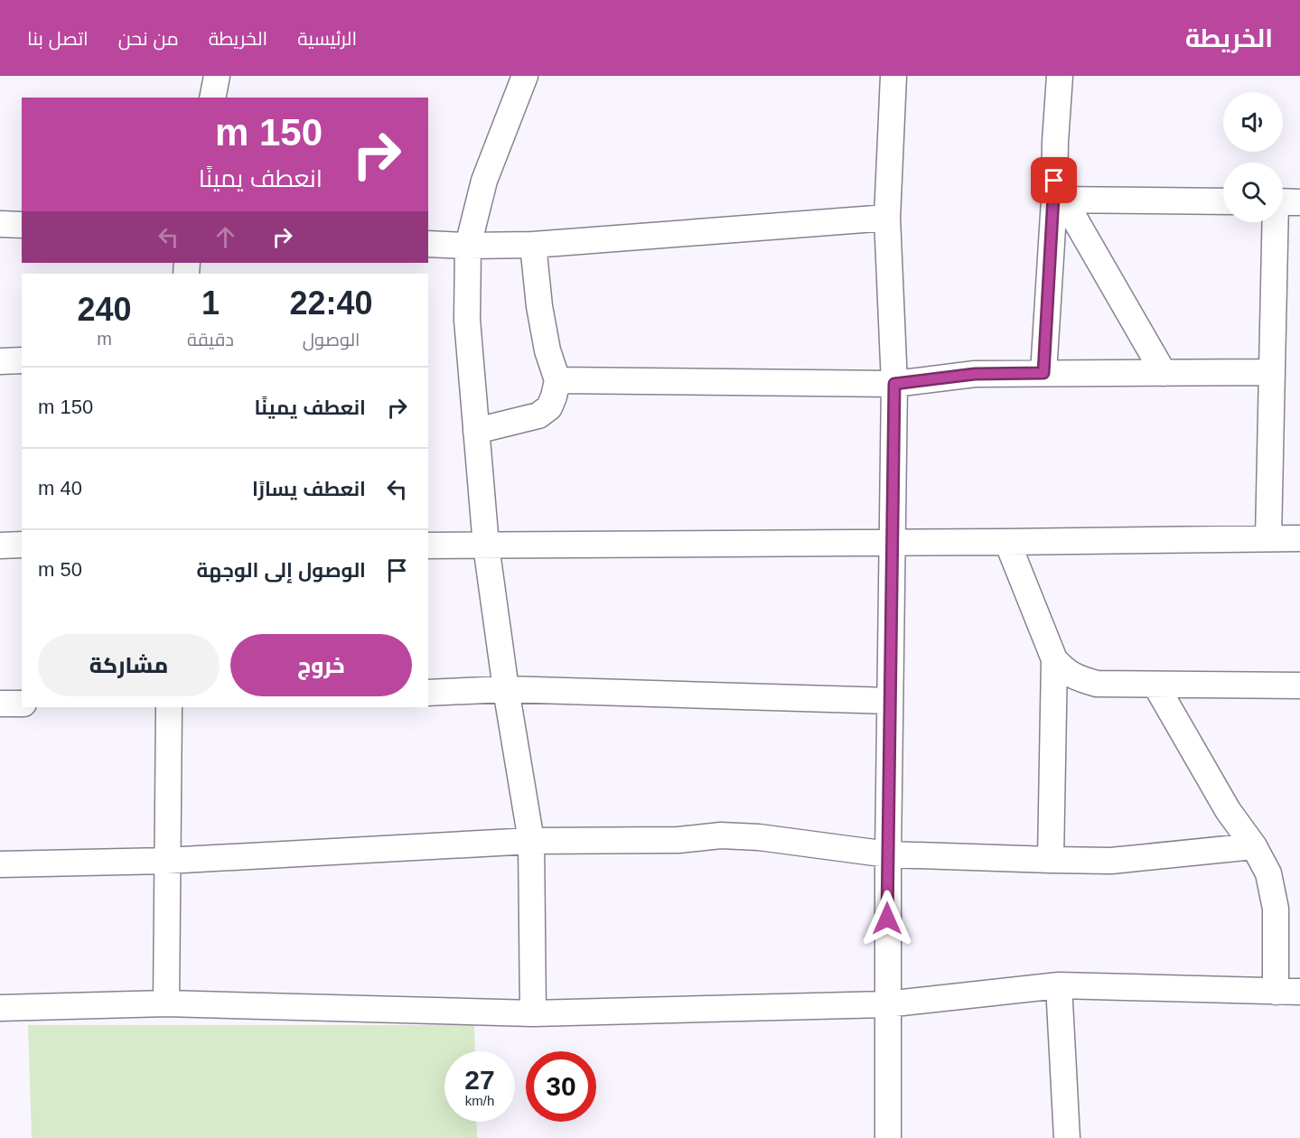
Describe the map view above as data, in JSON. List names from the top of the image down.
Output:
{
  "page": {
    "header": "الخريطة",
    "nav": [
      "الرئيسية",
      "الخريطة",
      "من نحن",
      "اتصل بنا"
    ],
    "turn": ["150 m", "انعطف يمينًا"],
    "eta": [
      "22:40",
      "الوصول",
      "1",
      "دقيقة",
      "240",
      "m"
    ],
    "list": [
      {
        "name": "انعطف يمينًا",
        "value": "150 m"
      },
      {
        "name": "انعطف يسارًا",
        "value": "40 m"
      },
      {
        "name": "الوصول إلى الوجهة",
        "value": "50 m"
      }
    ],
    "buttons": ["خروج", "مشاركة"],
    "speed": "27 km/h",
    "limit": "30"
  }
}
